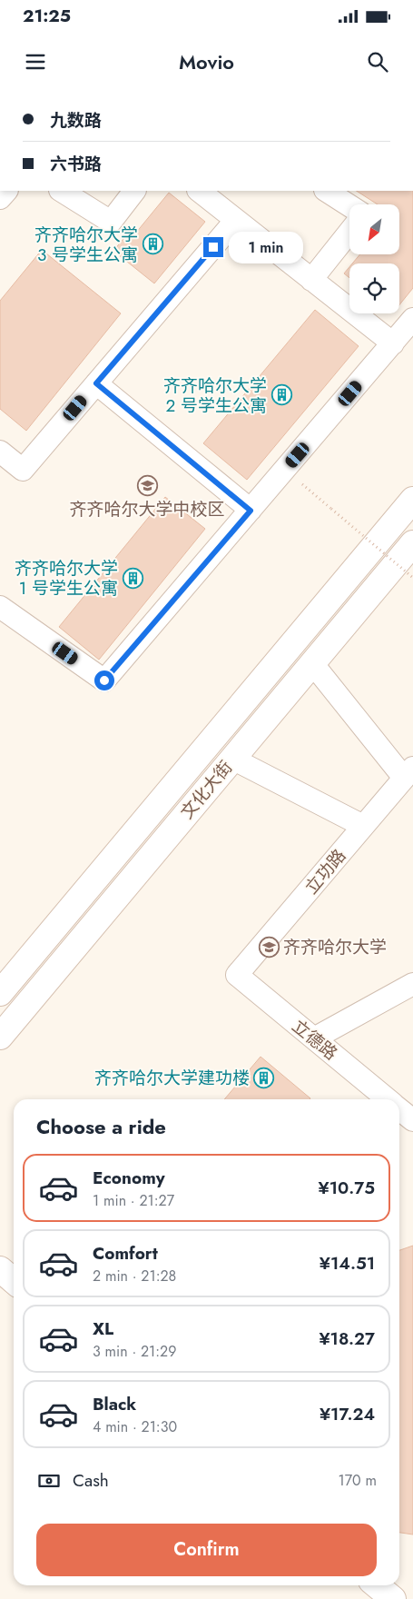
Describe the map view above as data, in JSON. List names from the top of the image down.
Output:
{
  "streets": {
    "main road": ["文化大街"],
    "street": ["立功路", "立德路"]
  },
  "crossings": [
    ["立功路", "立德路"]
  ],
  "places": {
    "building": [
      "齐齐哈尔大学 3 号学生公寓",
      "齐齐哈尔大学 2 号学生公寓",
      "齐齐哈尔大学 1 号学生公寓",
      "齐齐哈尔大学建功楼"
    ],
    "school or university": ["齐齐哈尔大学中校区", "齐齐哈尔大学"]
  },
  "north": "bottom left",
  "page": {
    "status": "21:25",
    "header": "Movio",
    "banner": ["九数路", "六书路"],
    "bubble": "1 min",
    "heading": "Choose a ride",
    "list": [
      {
        "name": "Economy",
        "note": "1 min · 21:27",
        "value": "¥10.75"
      },
      {
        "name": "Comfort",
        "note": "2 min · 21:28",
        "value": "¥14.51"
      },
      {
        "name": "XL",
        "note": "3 min · 21:29",
        "value": "¥18.27"
      },
      {
        "name": "Black",
        "note": "4 min · 21:30",
        "value": "¥17.24"
      }
    ],
    "pay": ["Cash", "170 m"],
    "buttons": "Confirm"
  }
}
